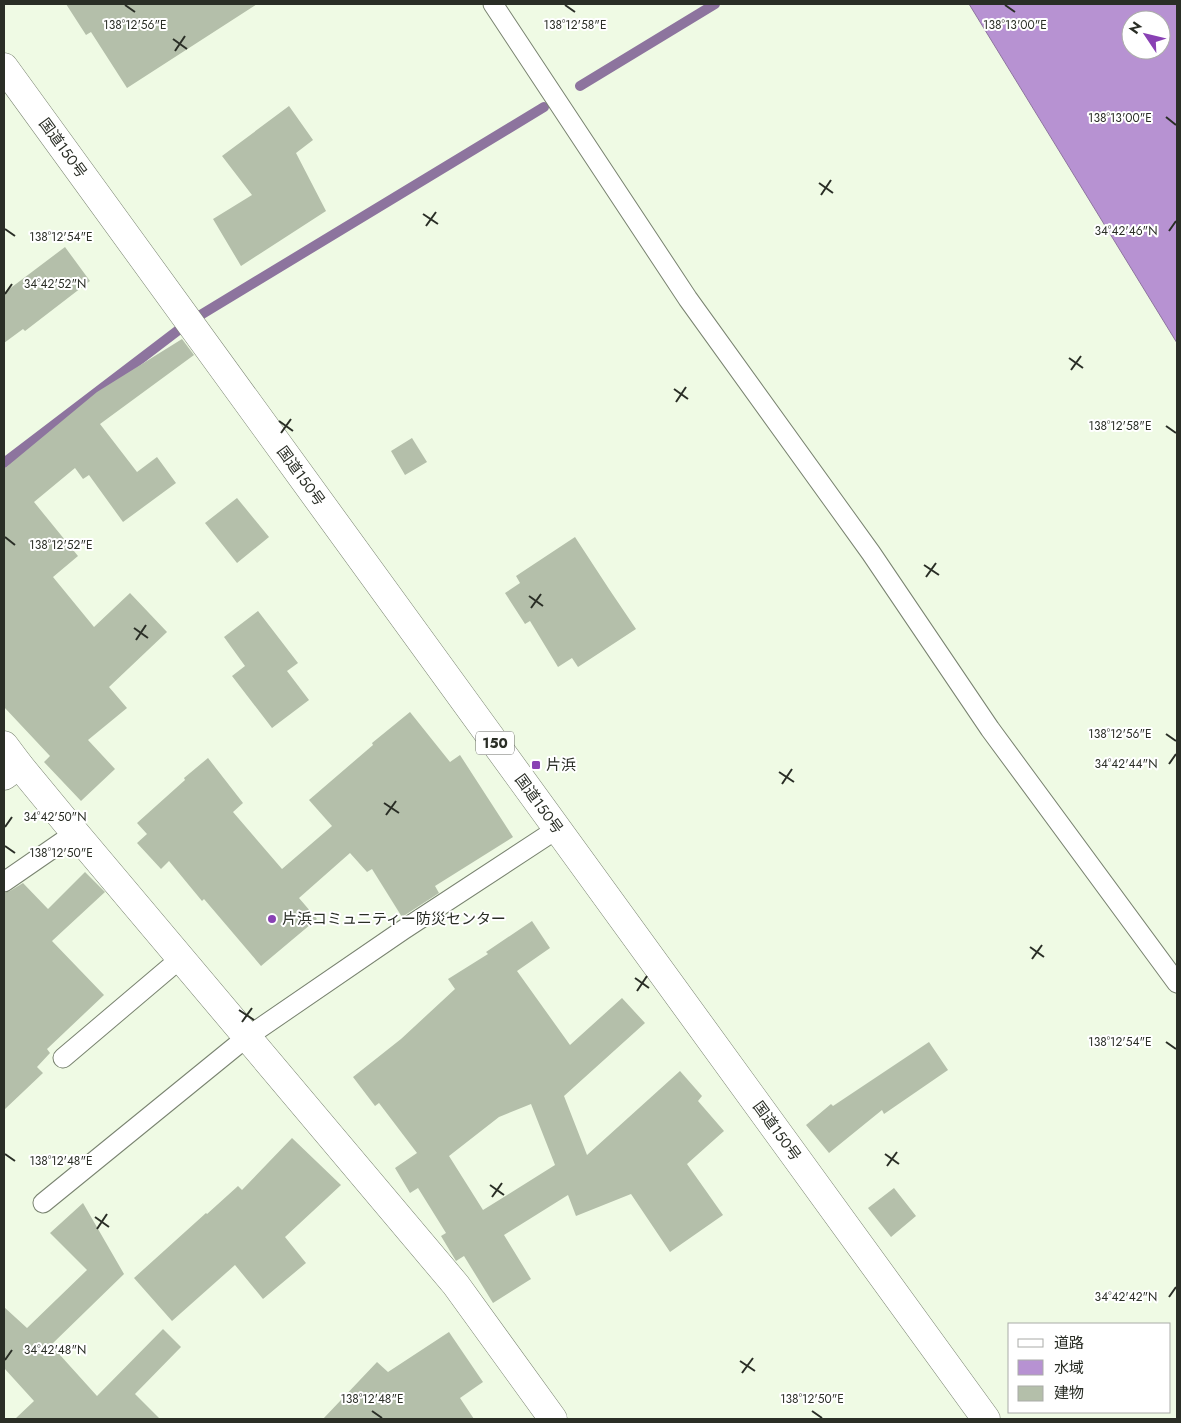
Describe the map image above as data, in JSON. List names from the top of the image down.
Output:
{
  "streets": {
    "main road": ["国道150号", "150"]
  },
  "places": {
    "transit": ["片浜"],
    "other": ["片浜コミュニティー防災センター"]
  },
  "legend": ["道路", "水域", "建物"],
  "north": "top left",
  "coordinates": [
    "138°12'56\"E",
    "138°12'58\"E",
    "138°13'00\"E",
    "34°42'46\"N",
    "138°12'54\"E",
    "34°42'52\"N",
    "138°12'52\"E",
    "34°42'44\"N",
    "34°42'50\"N",
    "138°12'50\"E",
    "138°12'48\"E",
    "34°42'42\"N",
    "34°42'48\"N"
  ]
}
